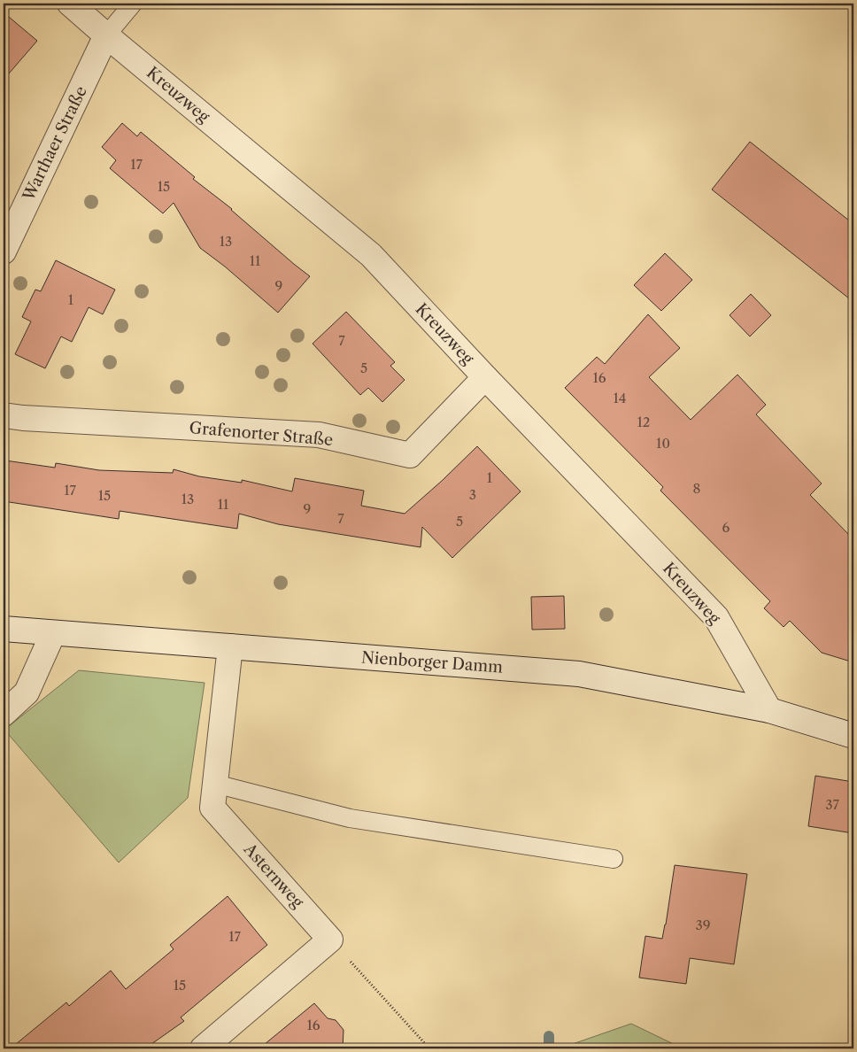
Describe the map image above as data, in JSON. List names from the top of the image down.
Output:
{
  "streets": {
    "street": [
      "Kreuzweg",
      "Warthaer Straße",
      "Grafenorter Straße",
      "Nienborger Damm",
      "Asternweg"
    ]
  },
  "crossings": [
    ["Kreuzweg", "Warthaer Straße"],
    ["Kreuzweg", "Grafenorter Straße"],
    ["Kreuzweg", "Nienborger Damm"],
    ["Nienborger Damm", "Asternweg"]
  ],
  "house_numbers": [
    "17",
    "15",
    "13",
    "11",
    "9",
    "1",
    "7",
    "5",
    "16",
    "14",
    "12",
    "10",
    "1",
    "8",
    "17",
    "3",
    "15",
    "13",
    "11",
    "9",
    "7",
    "5",
    "6",
    "37",
    "39",
    "17",
    "15",
    "16"
  ]
}
